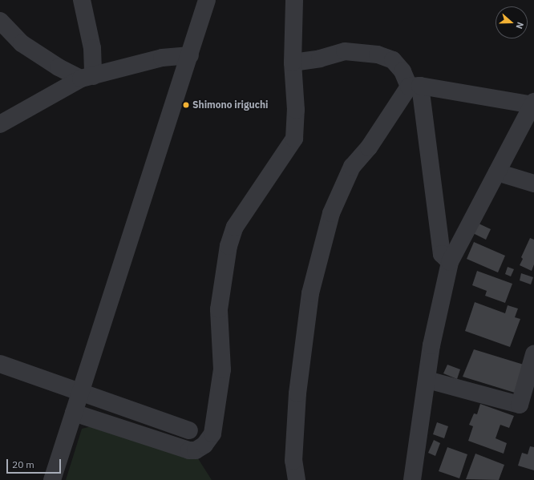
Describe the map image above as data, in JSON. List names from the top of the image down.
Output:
{
  "places": ["Shimono iriguchi"],
  "scale_bar": "20 m",
  "north": "right"
}
